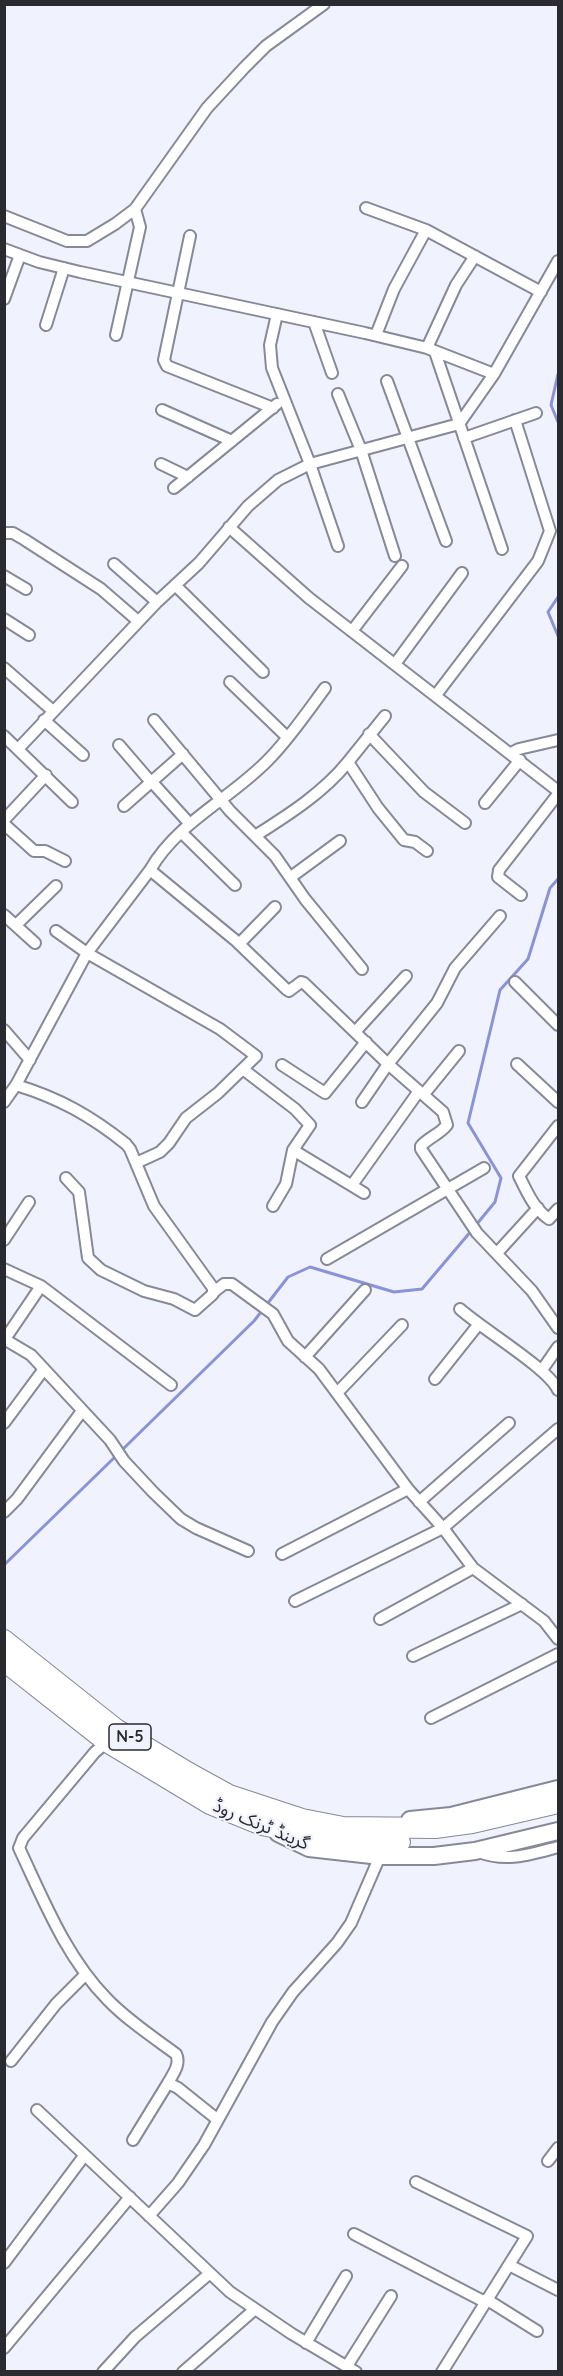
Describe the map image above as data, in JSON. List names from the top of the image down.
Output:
{
  "streets": {
    "highway": ["N-5", "گرینڈ ٹرنک روڈ"]
  }
}
